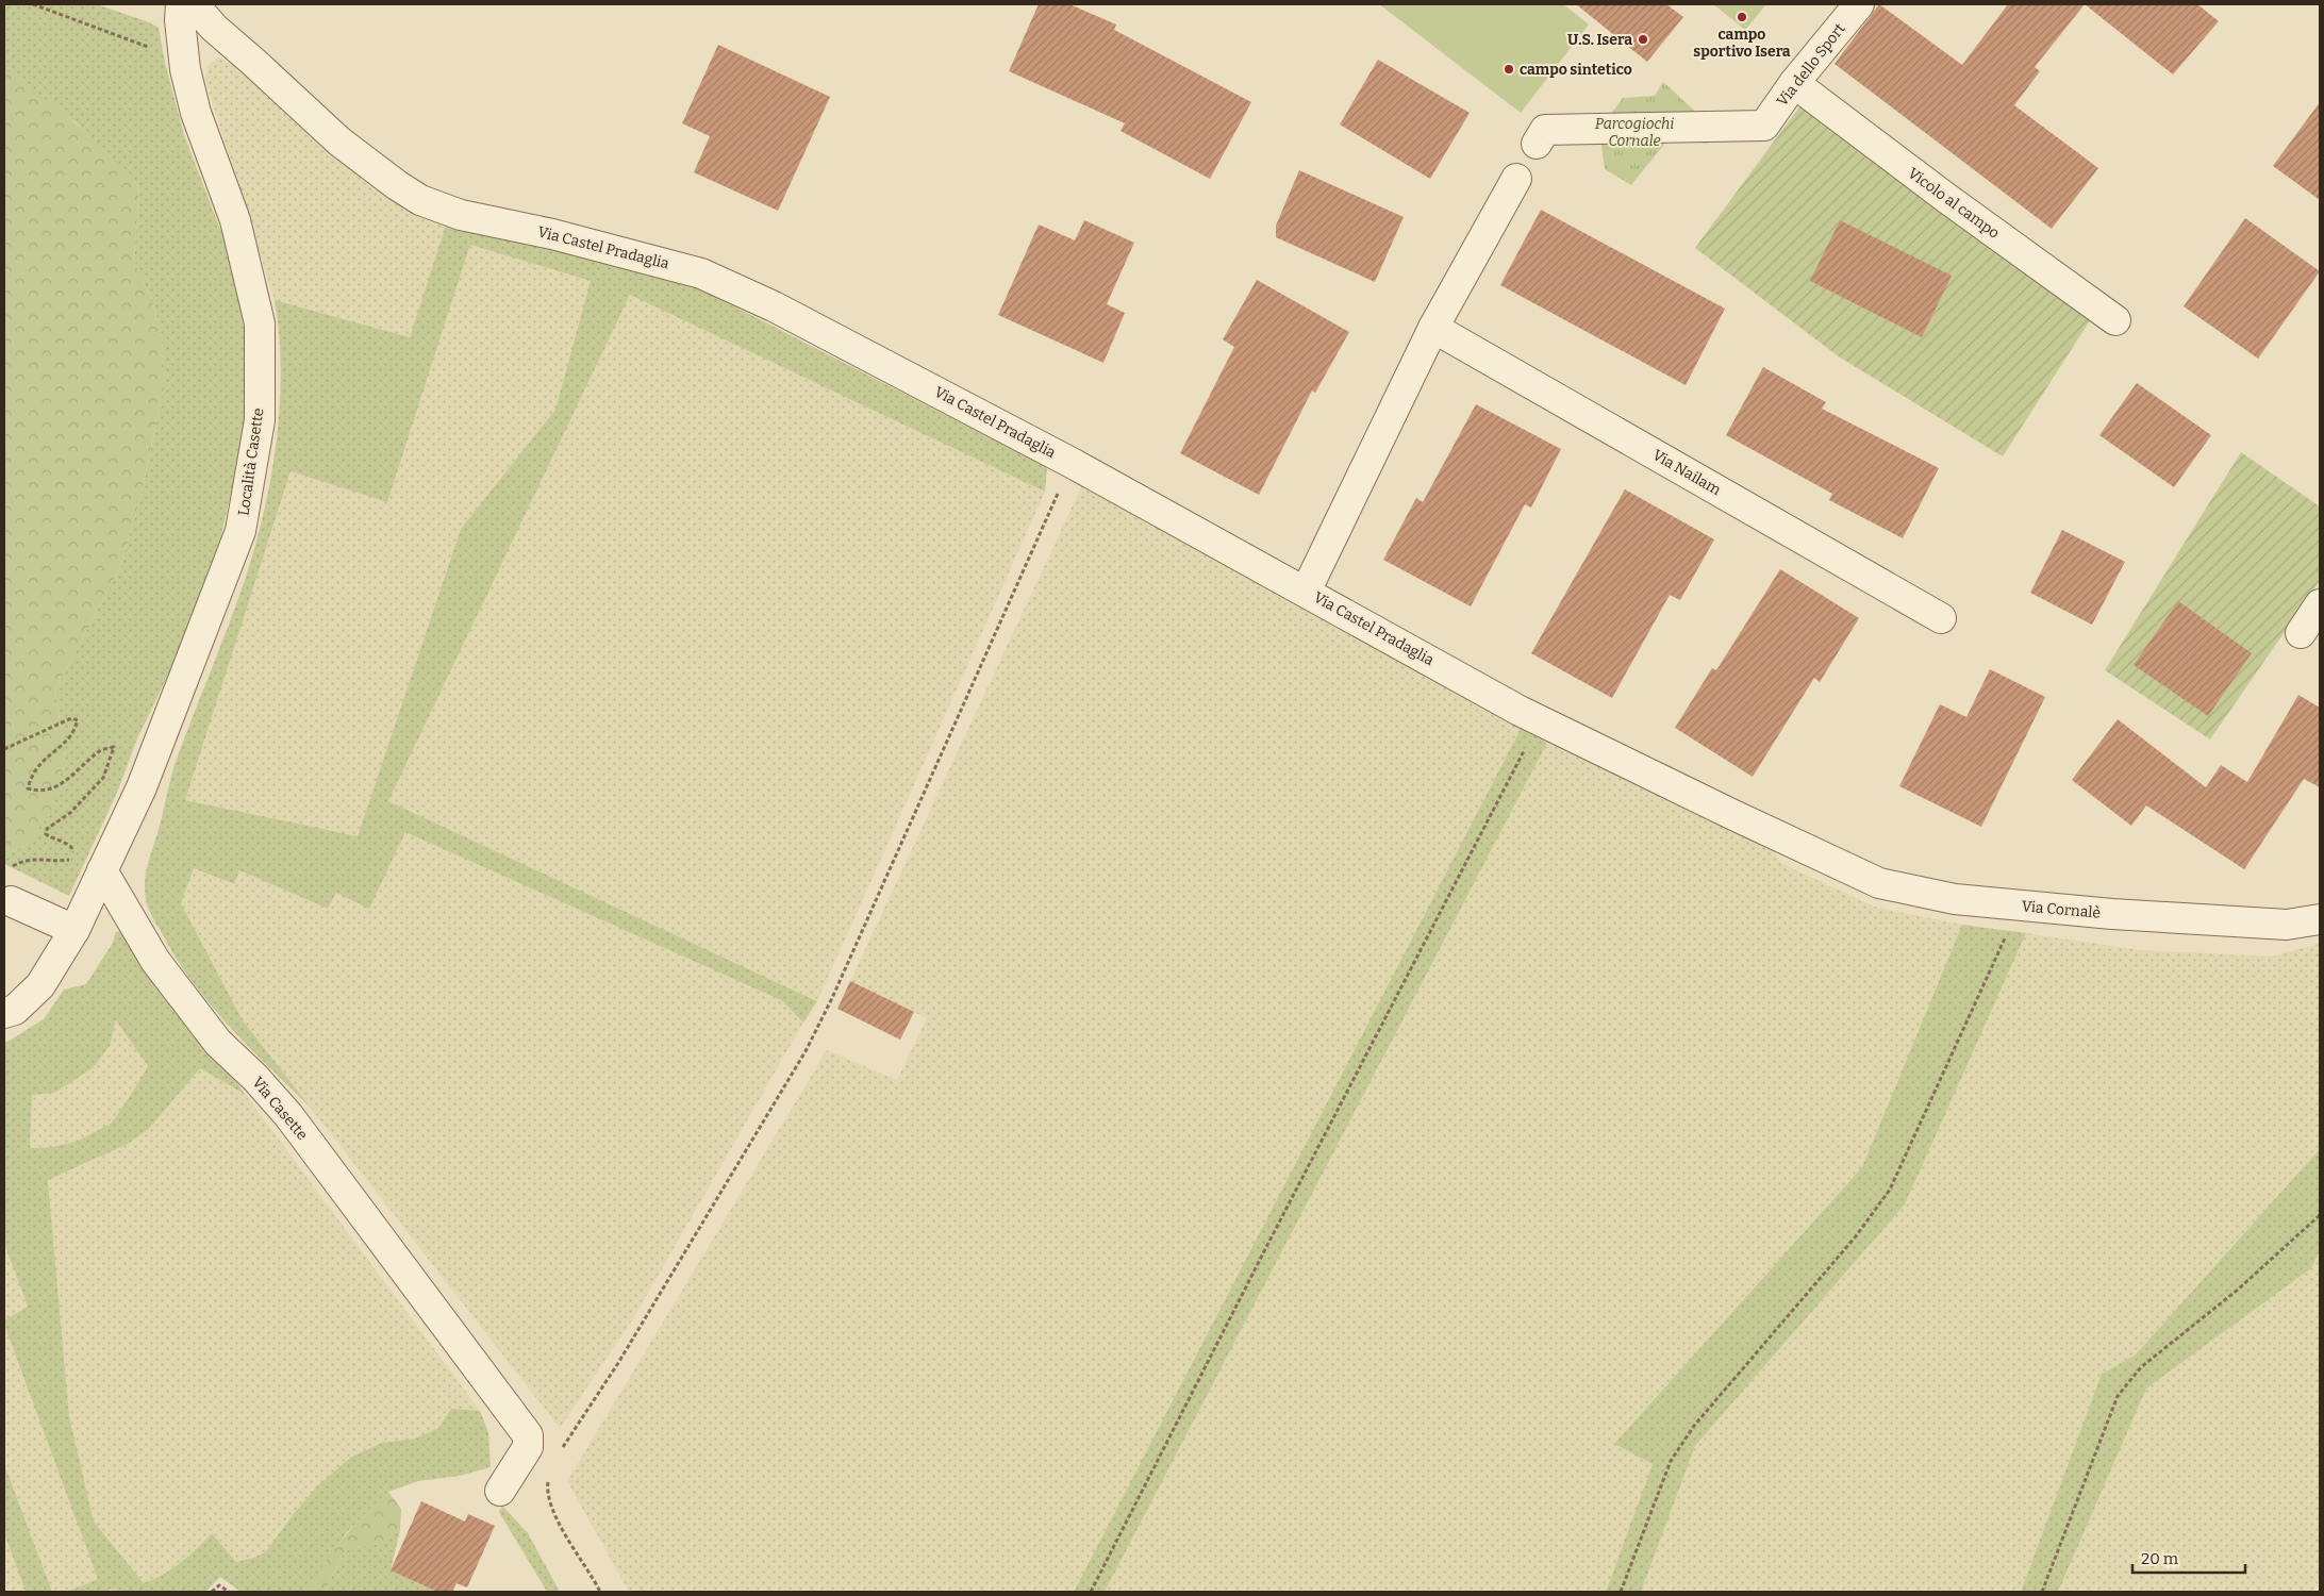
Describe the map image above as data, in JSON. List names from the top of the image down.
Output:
{
  "streets": {
    "street": [
      "Via dello Sport",
      "Vicolo al campo",
      "Via Castel Pradaglia",
      "Località Casette",
      "Via Nailam",
      "Via Cornalè",
      "Via Casette"
    ]
  },
  "crossings": [
    ["Via dello Sport", "Vicolo al campo"],
    ["Via Castel Pradaglia", "Via Cornalè"],
    ["Località Casette", "Via Casette"]
  ],
  "parks": ["Parcogiochi Cornale"],
  "places": ["campo sportivo Isera", "U.S. Isera", "campo sintetico"],
  "scale_bar": "20 m"
}
